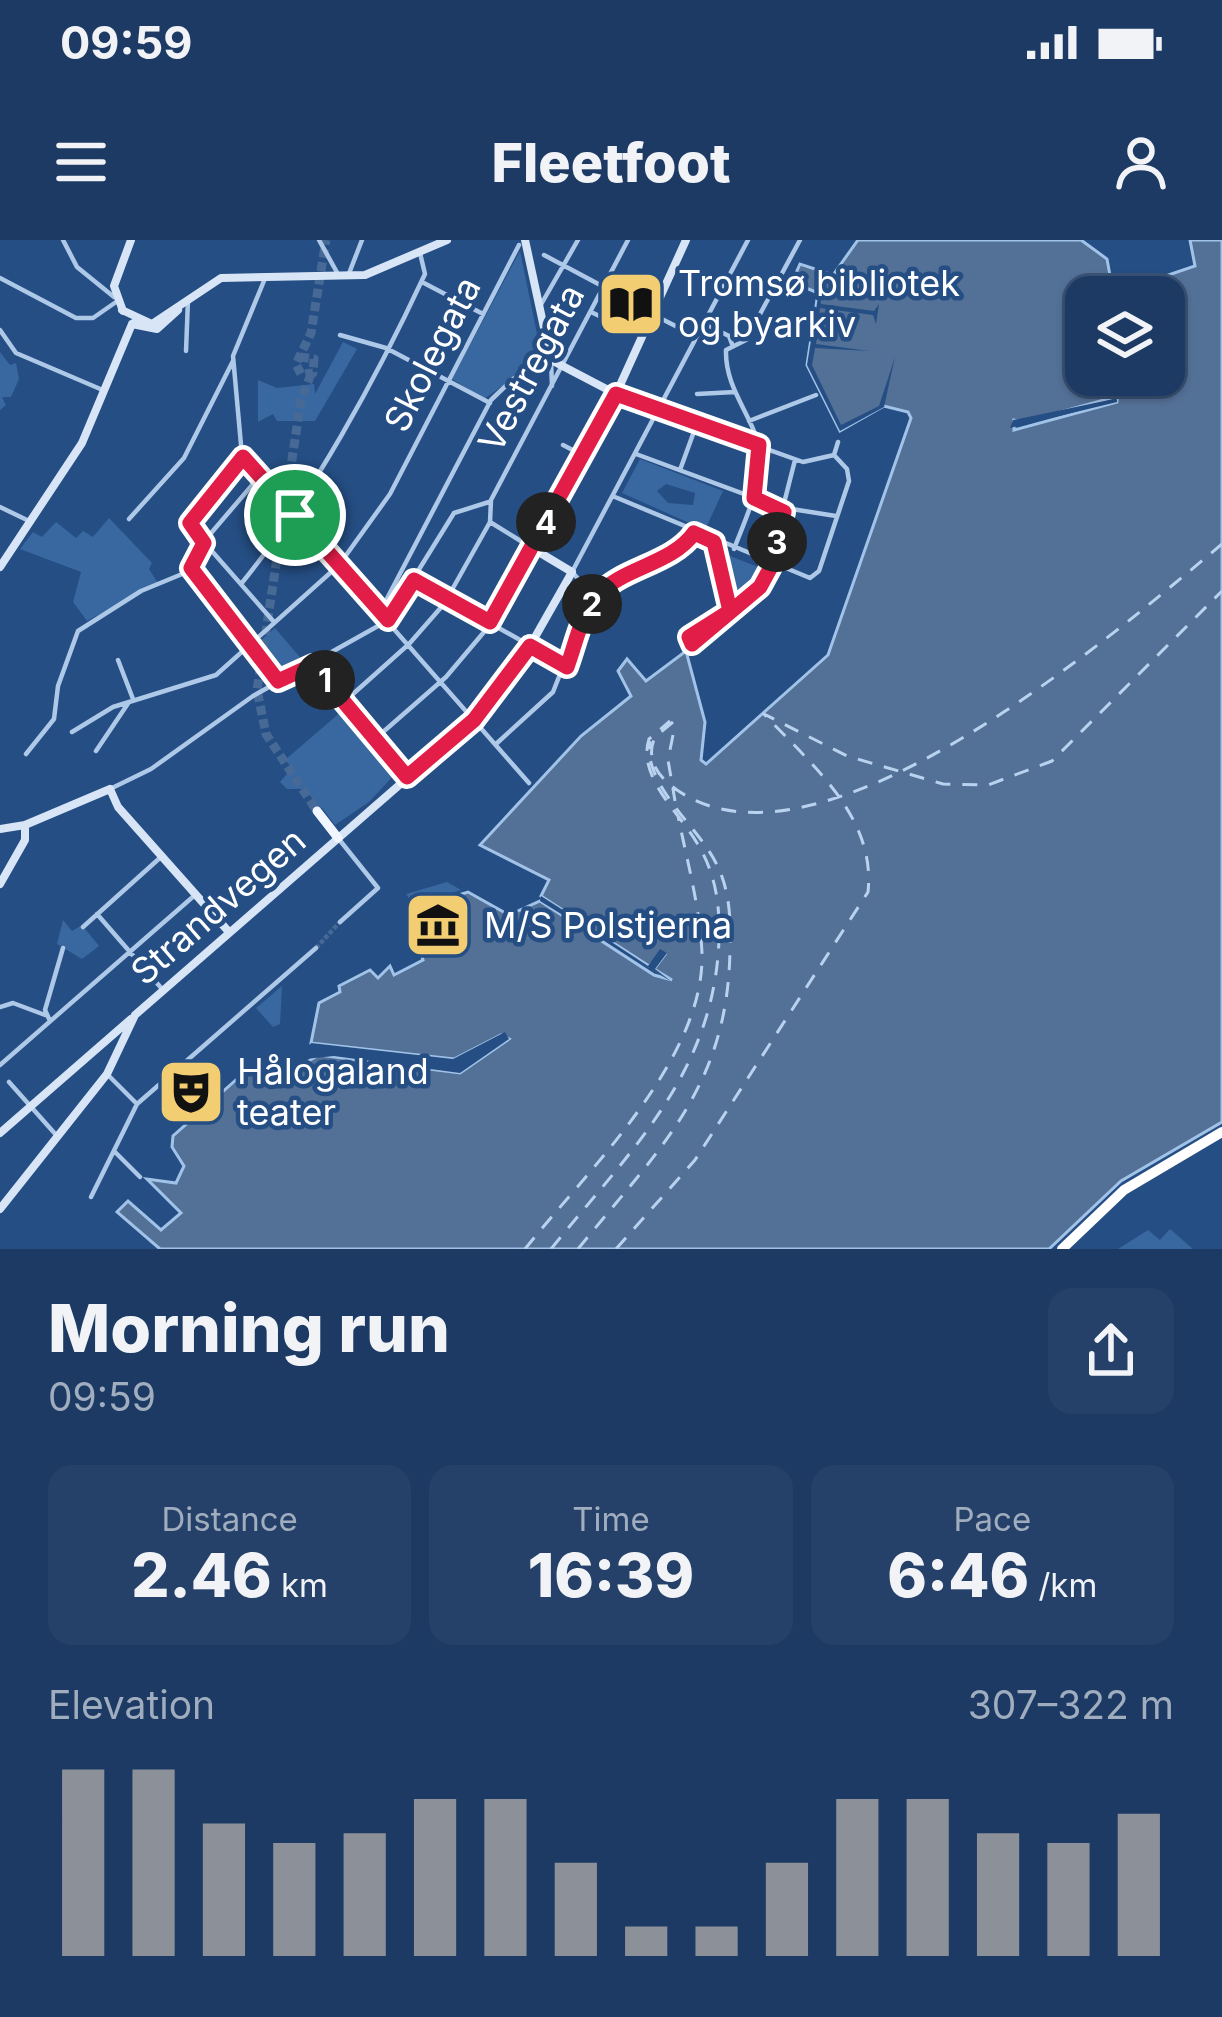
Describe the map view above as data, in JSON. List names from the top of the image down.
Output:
{
  "streets": {
    "street": ["Skolegata", "Vestregata", "Strandvegen"]
  },
  "places": {
    "library": ["Tromsø bibliotek og byarkiv"],
    "museum": ["M/S Polstjerna"],
    "theatre": ["Hålogaland teater"]
  },
  "page": {
    "status": "09:59",
    "header": "Fleetfoot",
    "pins": [
      "4",
      "3",
      "2",
      "1"
    ],
    "heading": ["Morning run", "09:59"],
    "stats": [
      ["Distance", "2.46 km"],
      ["Time", "16:39"],
      ["Pace", "6:46 /km"]
    ],
    "chart": ["Elevation", "307–322 m"]
  }
}
